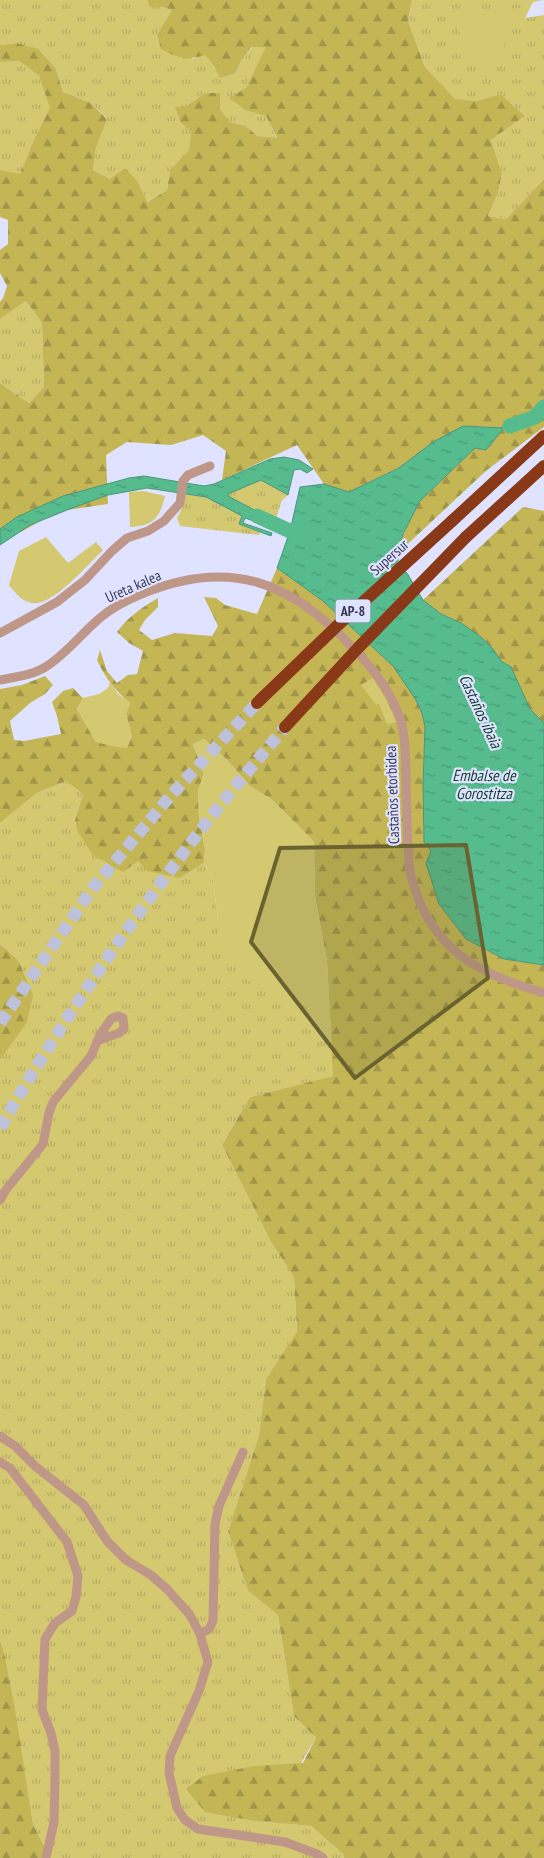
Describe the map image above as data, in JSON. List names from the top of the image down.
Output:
{
  "streets": {
    "highway": ["Supersur", "AP-8"],
    "street": ["Ureta kalea", "Castaños etorbidea"]
  },
  "crossings": [
    ["Ureta kalea", "Castaños etorbidea"]
  ],
  "water": ["Castaños ibaia", "Embalse de Gorostitza"]
}
